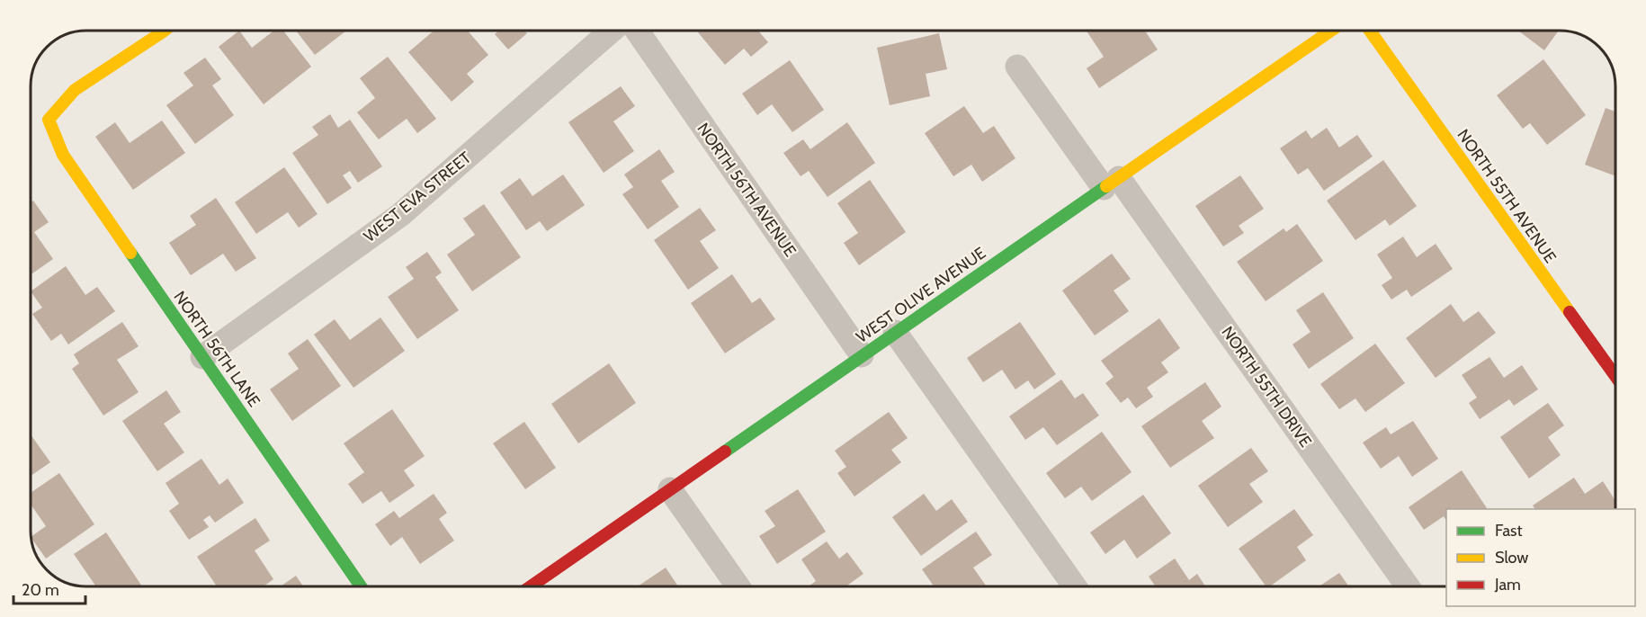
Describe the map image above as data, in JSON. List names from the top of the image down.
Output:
{
  "streets": {
    "street": [
      "NORTH 56TH AVENUE",
      "NORTH 55TH AVENUE",
      "WEST EVA STREET",
      "WEST OLIVE AVENUE",
      "NORTH 56TH LANE",
      "NORTH 55TH DRIVE"
    ]
  },
  "crossings": [
    ["NORTH 56TH AVENUE", "WEST OLIVE AVENUE"],
    ["WEST EVA STREET", "NORTH 56TH LANE"],
    ["WEST OLIVE AVENUE", "NORTH 55TH DRIVE"]
  ],
  "legend": ["Fast", "Slow", "Jam"],
  "scale_bar": "20 m"
}
